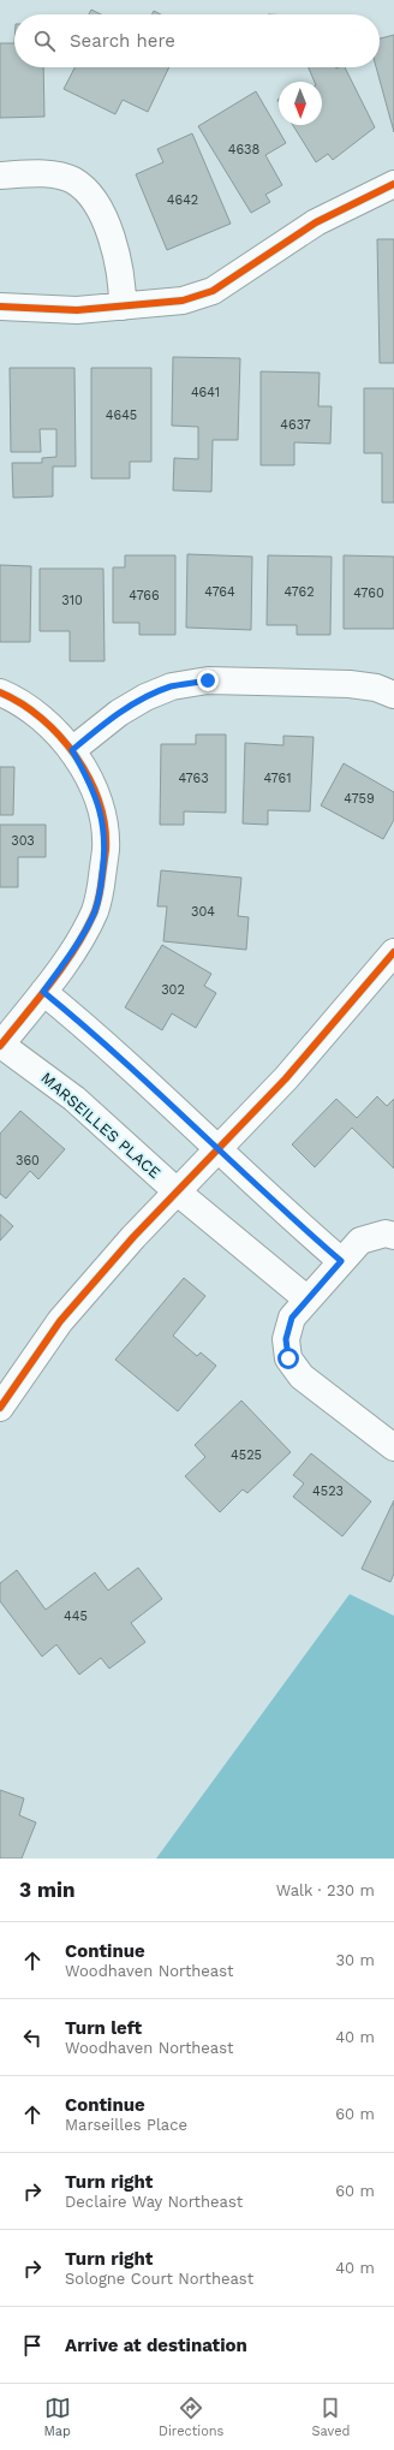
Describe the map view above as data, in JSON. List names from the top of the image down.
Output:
{
  "streets": {
    "street": ["MARSEILLES PLACE"]
  },
  "house_numbers": [
    "4638",
    "4642",
    "4641",
    "4645",
    "4637",
    "4764",
    "4762",
    "4760",
    "4766",
    "310",
    "4763",
    "4761",
    "4759",
    "303",
    "304",
    "302",
    "360",
    "4525",
    "4523",
    "445"
  ],
  "north": "bottom",
  "page": {
    "search": "Search here",
    "heading": ["3 min", "Walk · 230 m"],
    "list": [
      ["Continue", "Woodhaven Northeast", "30 m"],
      ["Turn left", "Woodhaven Northeast", "40 m"],
      ["Continue", "Marseilles Place", "60 m"],
      ["Turn right", "Declaire Way Northeast", "60 m"],
      ["Turn right", "Sologne Court Northeast", "40 m"],
      "Arrive at destination"
    ],
    "nav": ["Map", "Directions", "Saved"]
  }
}
